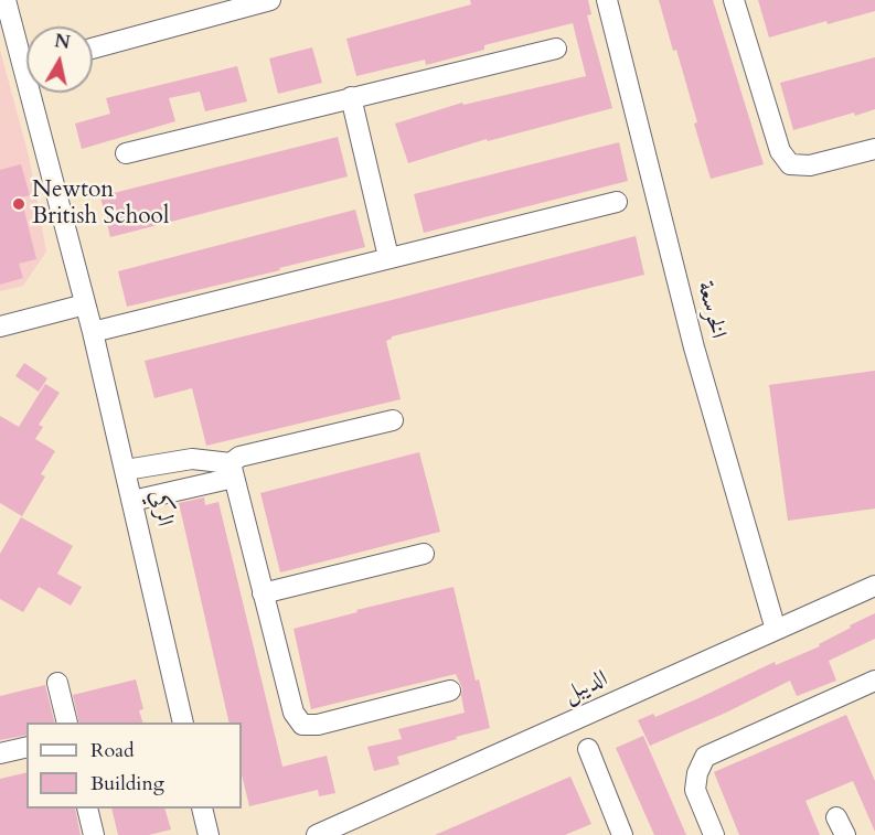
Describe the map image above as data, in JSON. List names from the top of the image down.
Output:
{
  "streets": {
    "street": ["الخرسعة", "الركي", "الديبل"]
  },
  "crossings": [
    ["الخرسعة", "الديبل"]
  ],
  "places": ["Newton British School"],
  "legend": ["Road", "Building"],
  "north": "top"
}
